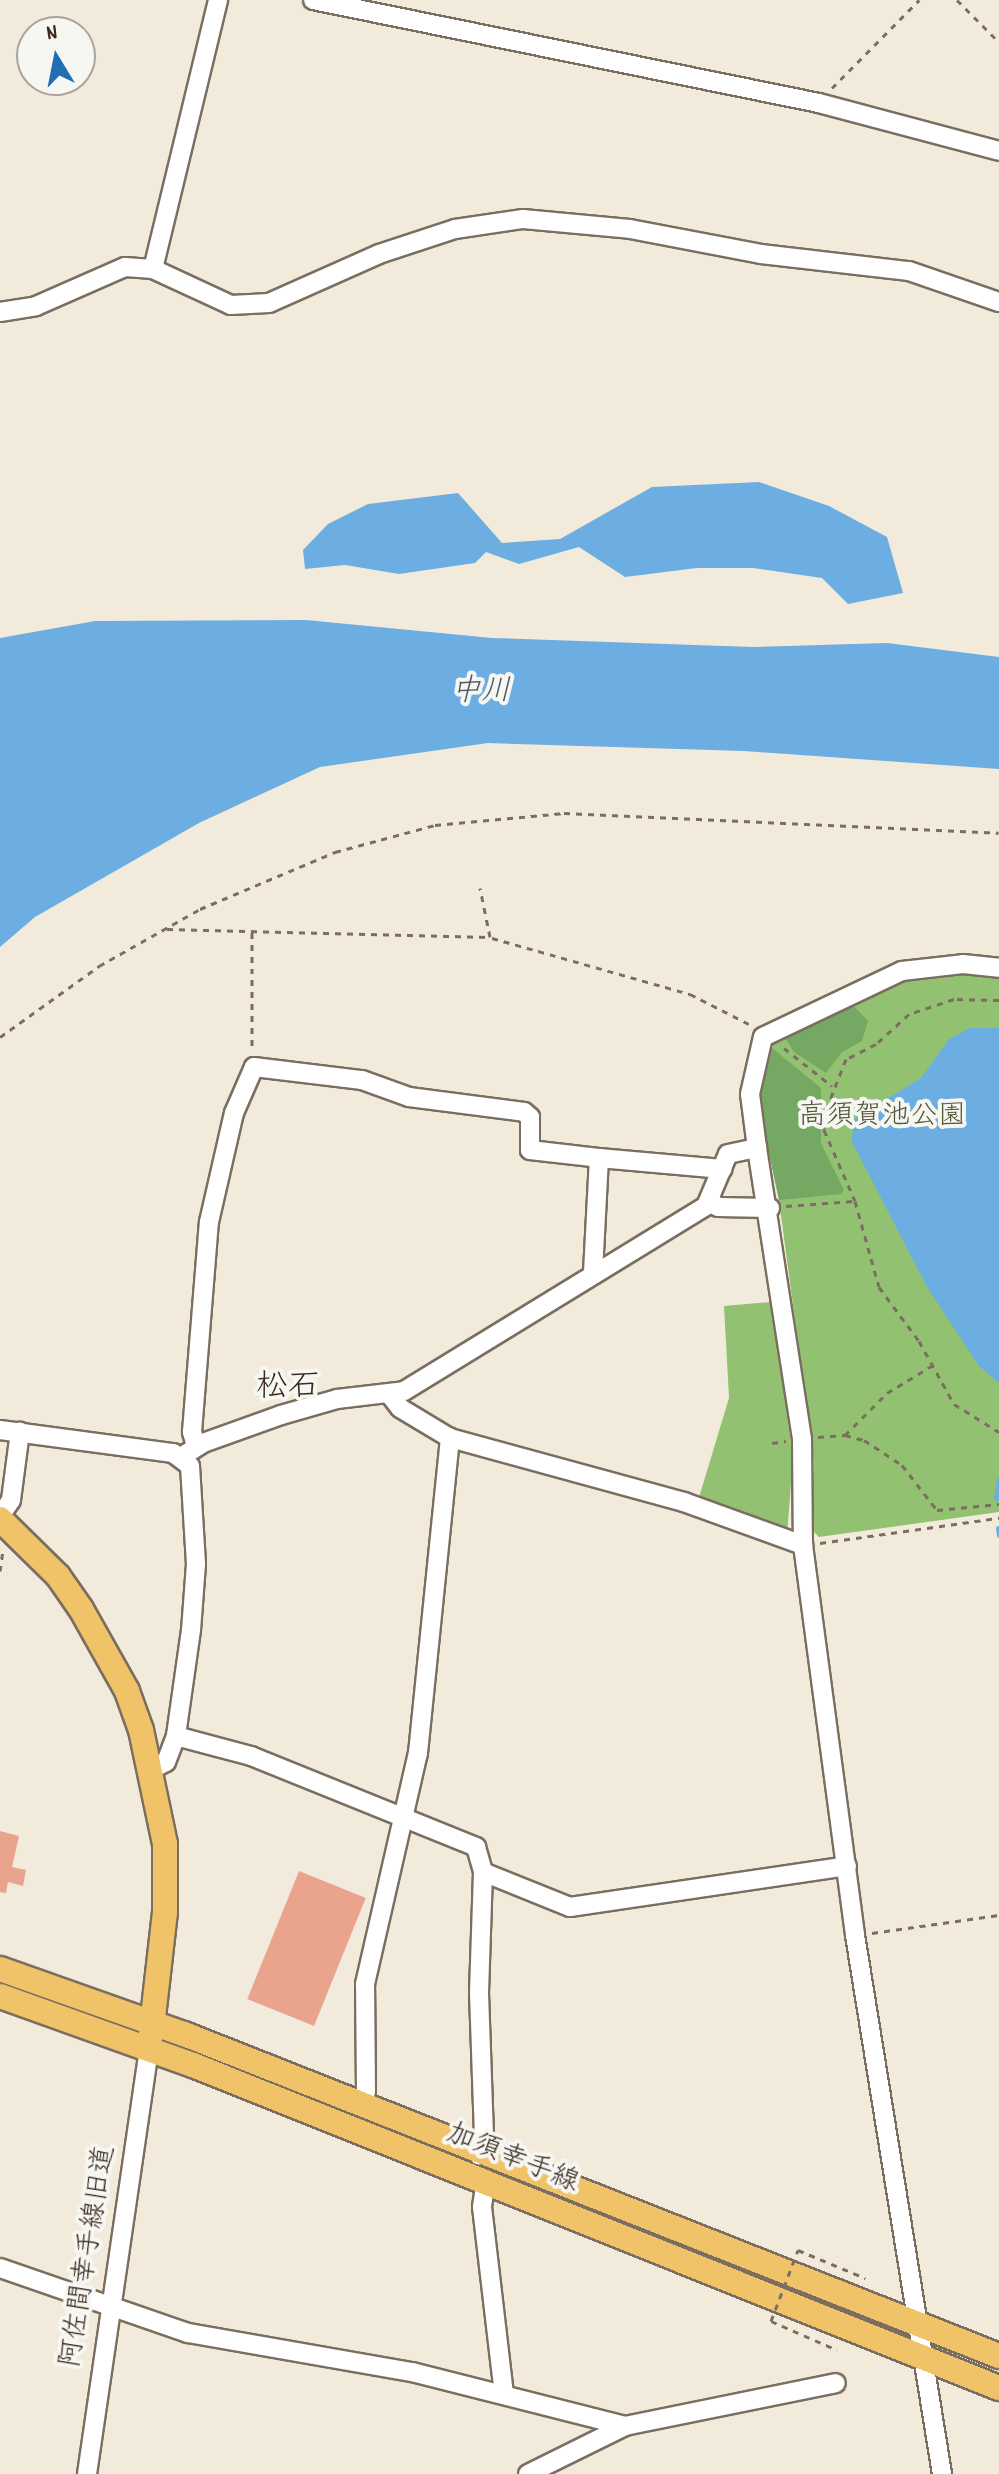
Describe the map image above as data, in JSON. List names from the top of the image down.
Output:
{
  "streets": {
    "main road": ["加須幸手線"],
    "street": ["阿佐間幸手線旧道"]
  },
  "crossings": [
    ["加須幸手線", "阿佐間幸手線旧道"]
  ],
  "districts": ["松石"],
  "water": ["中川"],
  "parks": ["高須賀池公園"],
  "north": "top"
}
